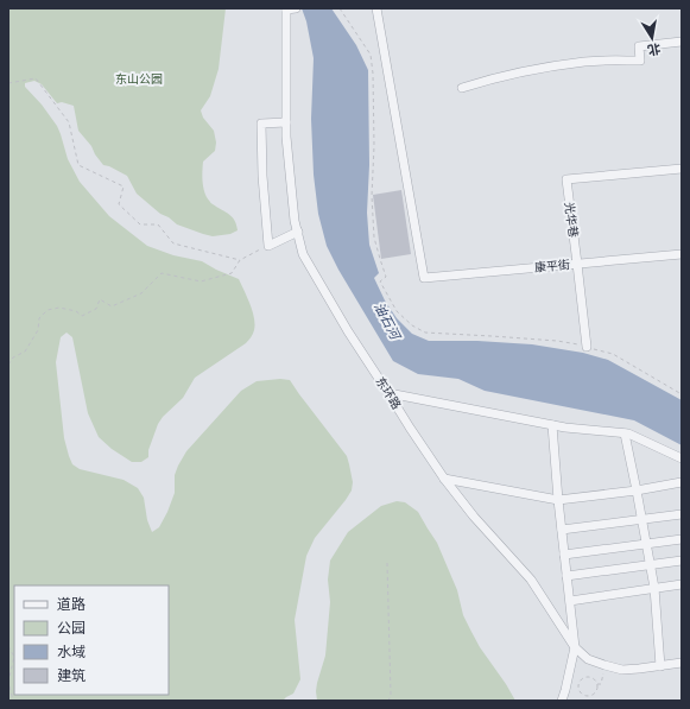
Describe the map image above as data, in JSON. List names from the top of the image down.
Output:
{
  "streets": {
    "street": ["光华巷", "康平街", "东环路"]
  },
  "crossings": [
    ["光华巷", "康平街"]
  ],
  "water": ["油石河"],
  "parks": ["东山公园"],
  "legend": [
    "道路",
    "公园",
    "水域",
    "建筑"
  ],
  "north": "bottom"
}
